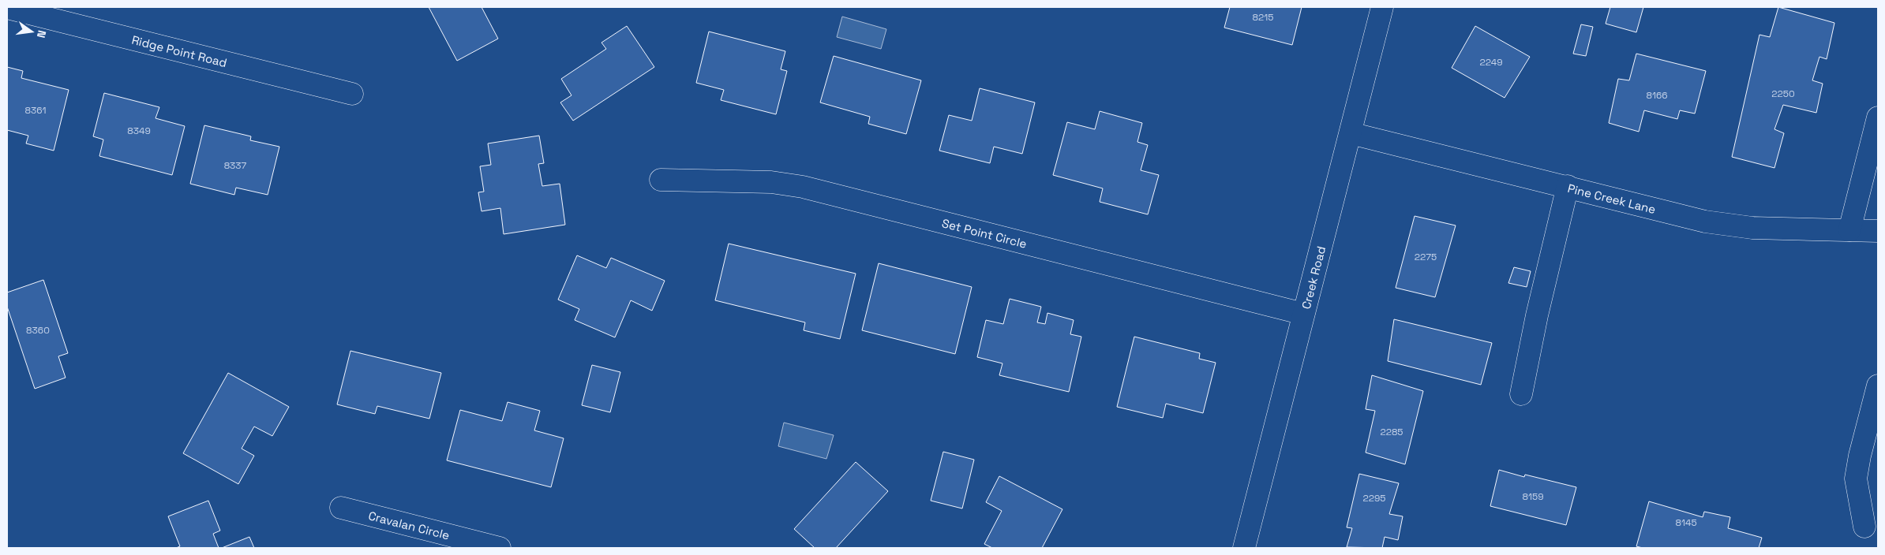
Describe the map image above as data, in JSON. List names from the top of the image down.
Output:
{
  "streets": {
    "street": [
      "Ridge Point Road",
      "Pine Creek Lane",
      "Set Point Circle",
      "Creek Road",
      "Cravalan Circle"
    ]
  },
  "crossings": [
    ["Pine Creek Lane", "Creek Road"],
    ["Set Point Circle", "Creek Road"]
  ],
  "house_numbers": [
    "8215",
    "2249",
    "2250",
    "8166",
    "8361",
    "8349",
    "8337",
    "2275",
    "8360",
    "2285",
    "8159",
    "2295",
    "8145"
  ],
  "north": "right"
}
